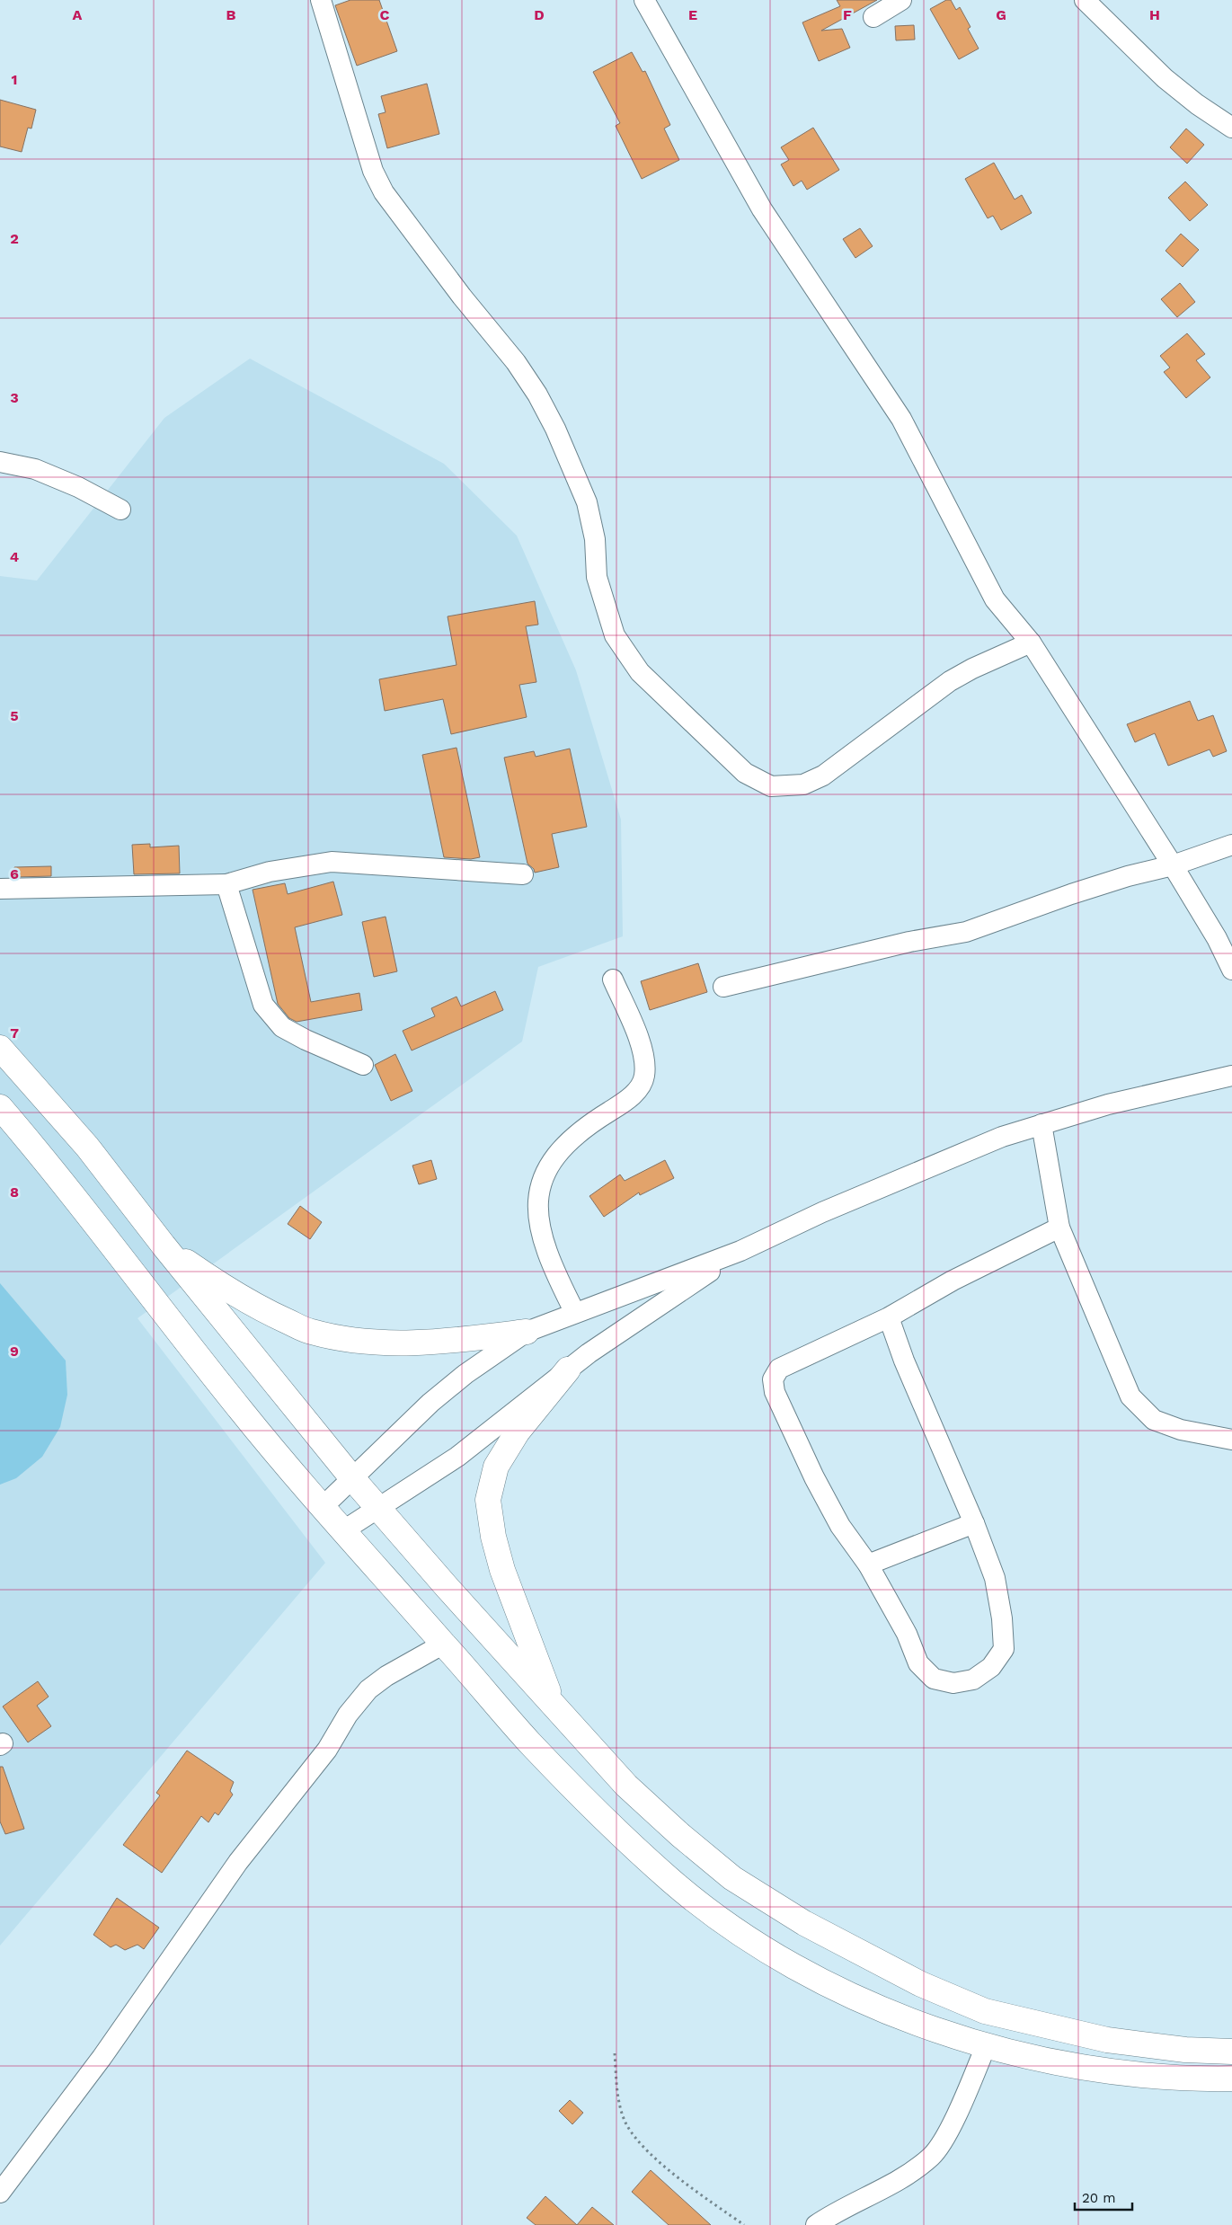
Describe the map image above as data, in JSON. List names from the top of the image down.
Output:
{
  "scale_bar": "20 m",
  "grid": {
    "columns": [
      "A",
      "B",
      "C",
      "D",
      "E",
      "F",
      "G",
      "H"
    ],
    "rows": [
      "1",
      "2",
      "3",
      "4",
      "5",
      "6",
      "7",
      "8",
      "9"
    ]
  }
}
